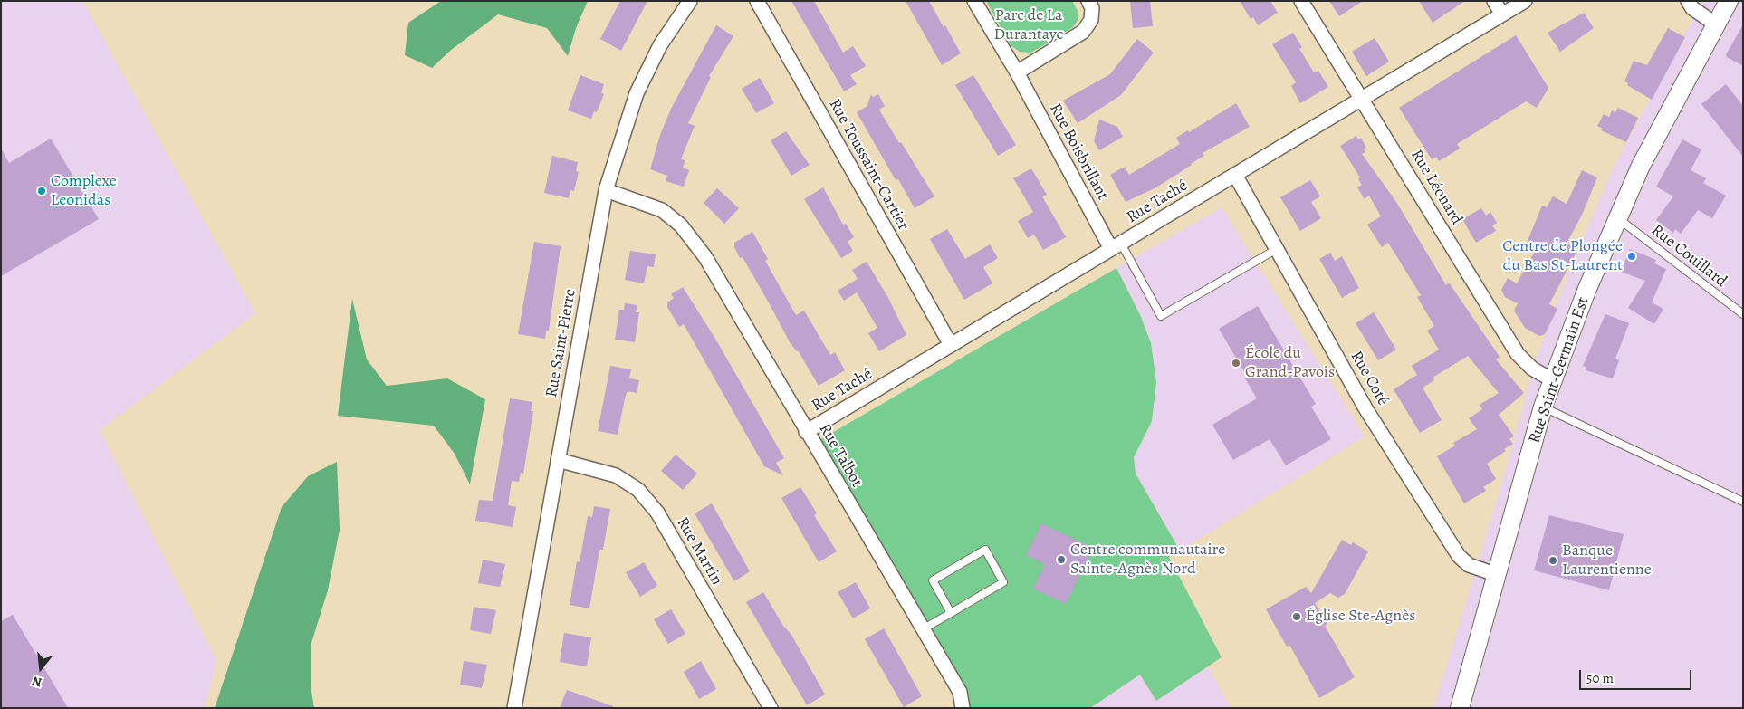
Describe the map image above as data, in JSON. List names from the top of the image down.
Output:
{
  "streets": {
    "street": [
      "Rue Boisbrillant",
      "Rue Toussaint-Cartier",
      "Rue Léonard",
      "Rue Taché",
      "Rue Saint-Pierre",
      "Rue Saint-Germain Est",
      "Rue Coté",
      "Rue Talbot",
      "Rue Martin"
    ],
    "lane": ["Rue Couillard"]
  },
  "crossings": [
    ["Rue Boisbrillant", "Rue Taché"],
    ["Rue Toussaint-Cartier", "Rue Taché"],
    ["Rue Léonard", "Rue Taché"],
    ["Rue Léonard", "Rue Saint-Germain Est"],
    ["Rue Taché", "Rue Coté"],
    ["Rue Taché", "Rue Talbot"],
    ["Rue Couillard", "Rue Saint-Germain Est"],
    ["Rue Saint-Pierre", "Rue Talbot"],
    ["Rue Saint-Pierre", "Rue Martin"],
    ["Rue Saint-Germain Est", "Rue Coté"]
  ],
  "parks": ["Parc de La Durantaye"],
  "places": [
    "Complexe Leonidas",
    "Centre de Plongée du Bas St-Laurent",
    "École du Grand-Pavois",
    "Centre communautaire Sainte-Agnès Nord",
    "Banque Laurentienne",
    "Église Ste-Agnès"
  ],
  "scale_bar": "50 m",
  "north": "bottom"
}
